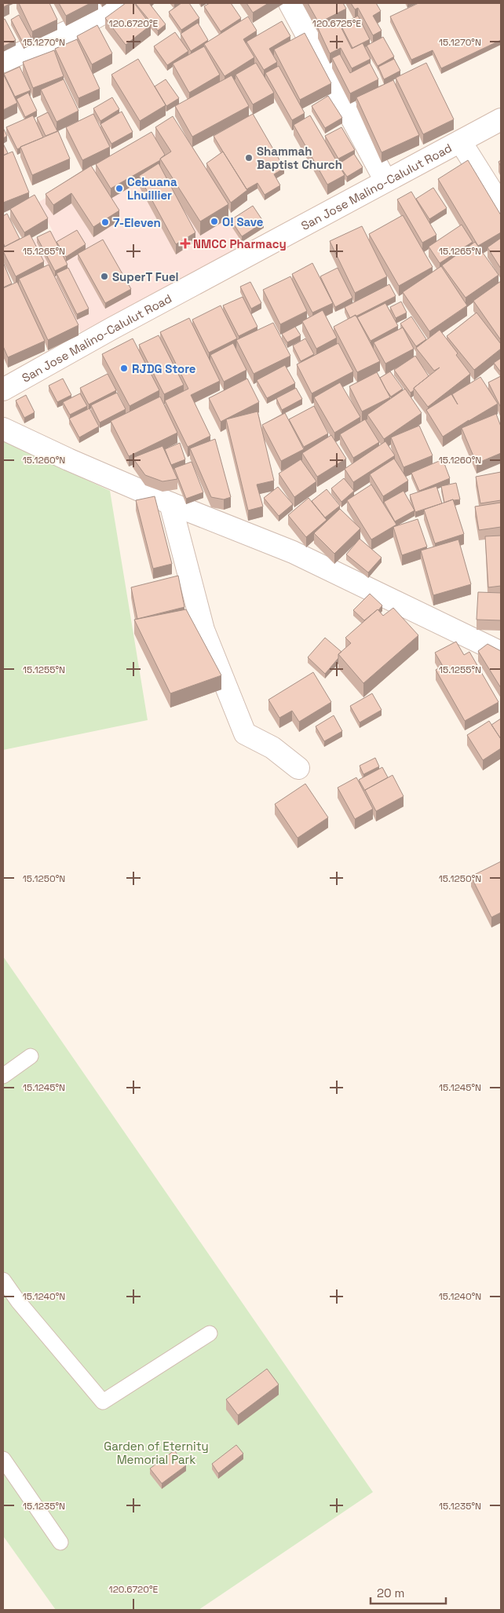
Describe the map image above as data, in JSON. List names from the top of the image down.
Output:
{
  "streets": {
    "street": ["San Jose Malino-Calulut Road"]
  },
  "parks": ["Garden of Eternity Memorial Park"],
  "places": {
    "other": [
      "Shammah Baptist Church",
      "Cebuana Lhuillier",
      "O! Save",
      "7-Eleven",
      "SuperT Fuel",
      "RJDG Store"
    ],
    "health": ["NMCC Pharmacy"]
  },
  "scale_bar": "20 m",
  "coordinates": [
    "120.6720°E",
    "120.6725°E",
    "15.1270°N",
    "15.1265°N",
    "15.1260°N",
    "15.1255°N",
    "15.1250°N",
    "15.1245°N",
    "15.1240°N",
    "15.1235°N"
  ]
}
